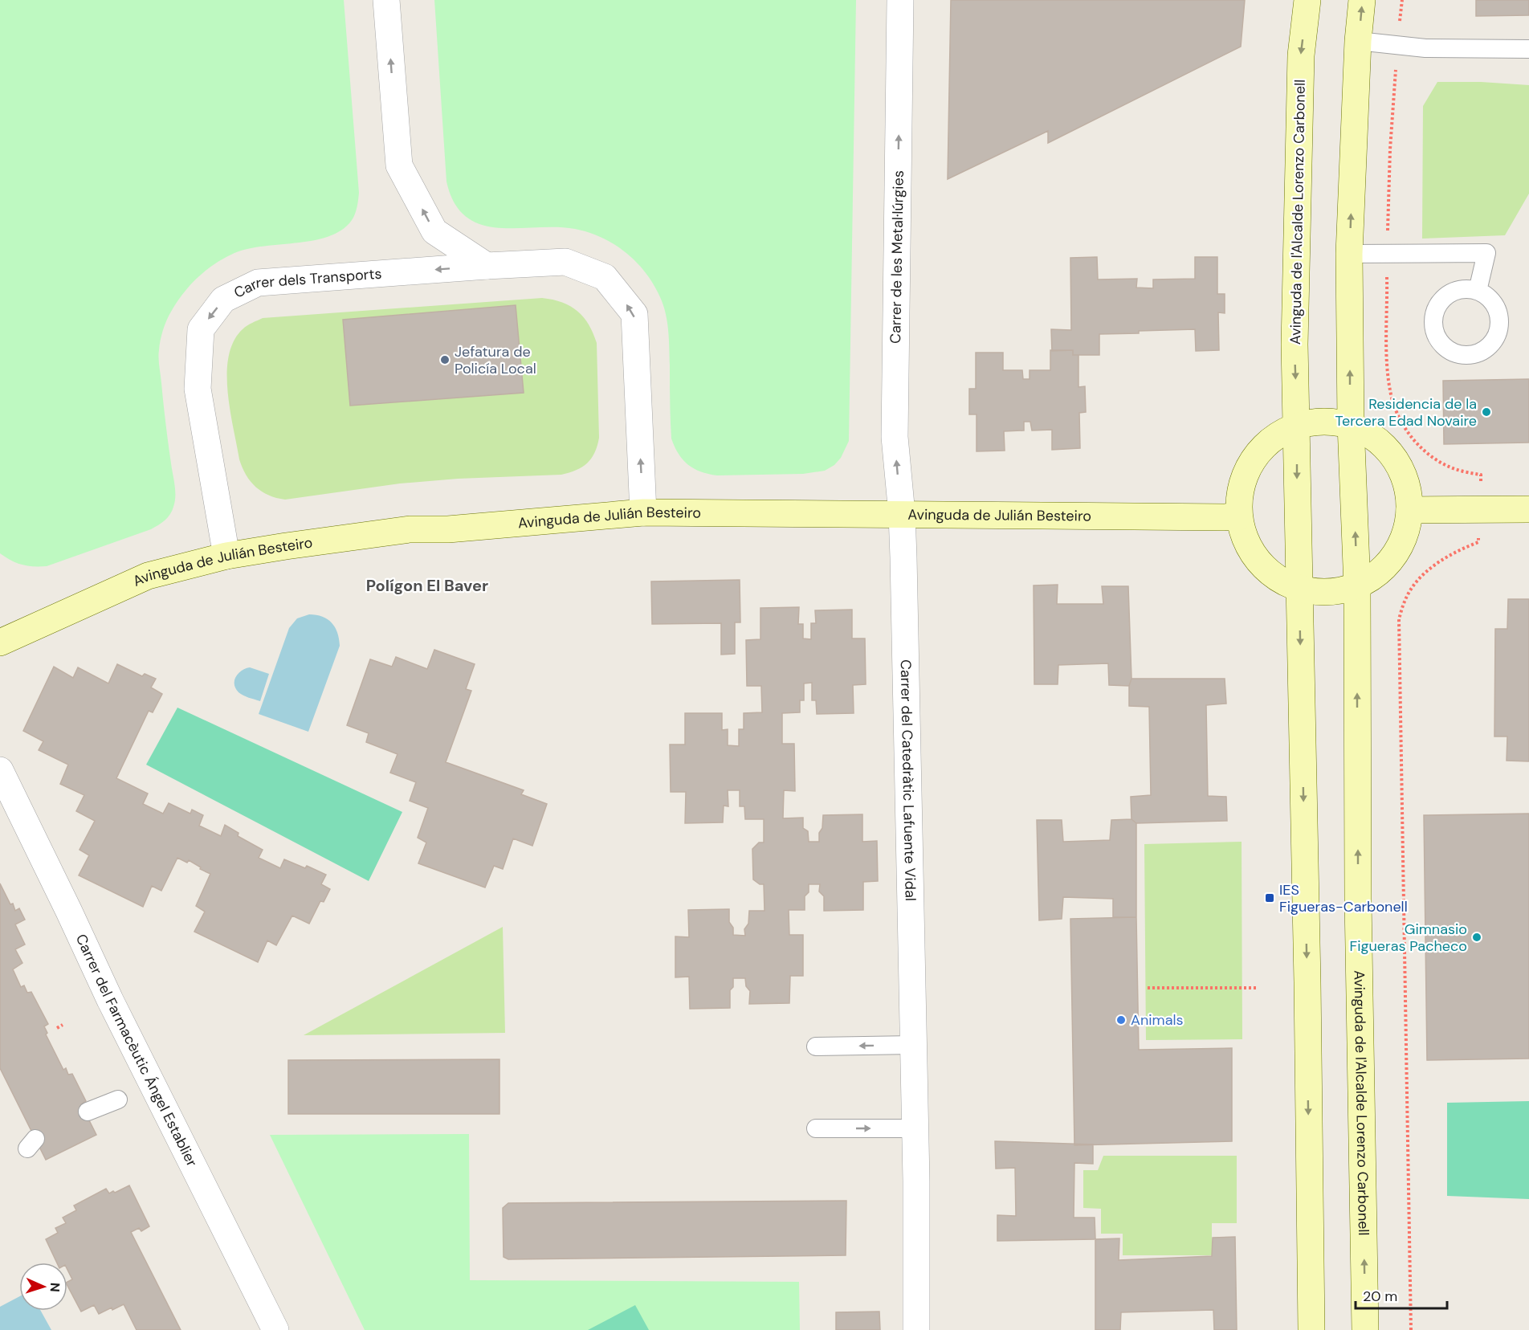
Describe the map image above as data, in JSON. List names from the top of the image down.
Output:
{
  "streets": {
    "main road": ["Avinguda de l'Alcalde Lorenzo Carbonell", "Avinguda de Julián Besteiro"],
    "street": [
      "Carrer de les Metal·lúrgies",
      "Carrer dels Transports",
      "Carrer del Catedràtic Lafuente Vidal",
      "Carrer del Farmacèutic Ángel Establier"
    ]
  },
  "crossings": [
    ["Carrer de les Metal·lúrgies", "Avinguda de Julián Besteiro"],
    ["Carrer de les Metal·lúrgies", "Carrer del Catedràtic Lafuente Vidal"],
    ["Carrer dels Transports", "Avinguda de Julián Besteiro"],
    ["Avinguda de Julián Besteiro", "Carrer del Catedràtic Lafuente Vidal"]
  ],
  "one_way": ["Carrer de les Metal·lúrgies"],
  "districts": ["Polígon El Baver"],
  "places": {
    "other": [
      "Jefatura de Policía Local",
      "Residencia de la Tercera Edad Novaire",
      "Gimnasio Figueras Pacheco",
      "Animals"
    ],
    "transit": ["IES Figueras-Carbonell"]
  },
  "scale_bar": "20 m",
  "north": "right"
}
